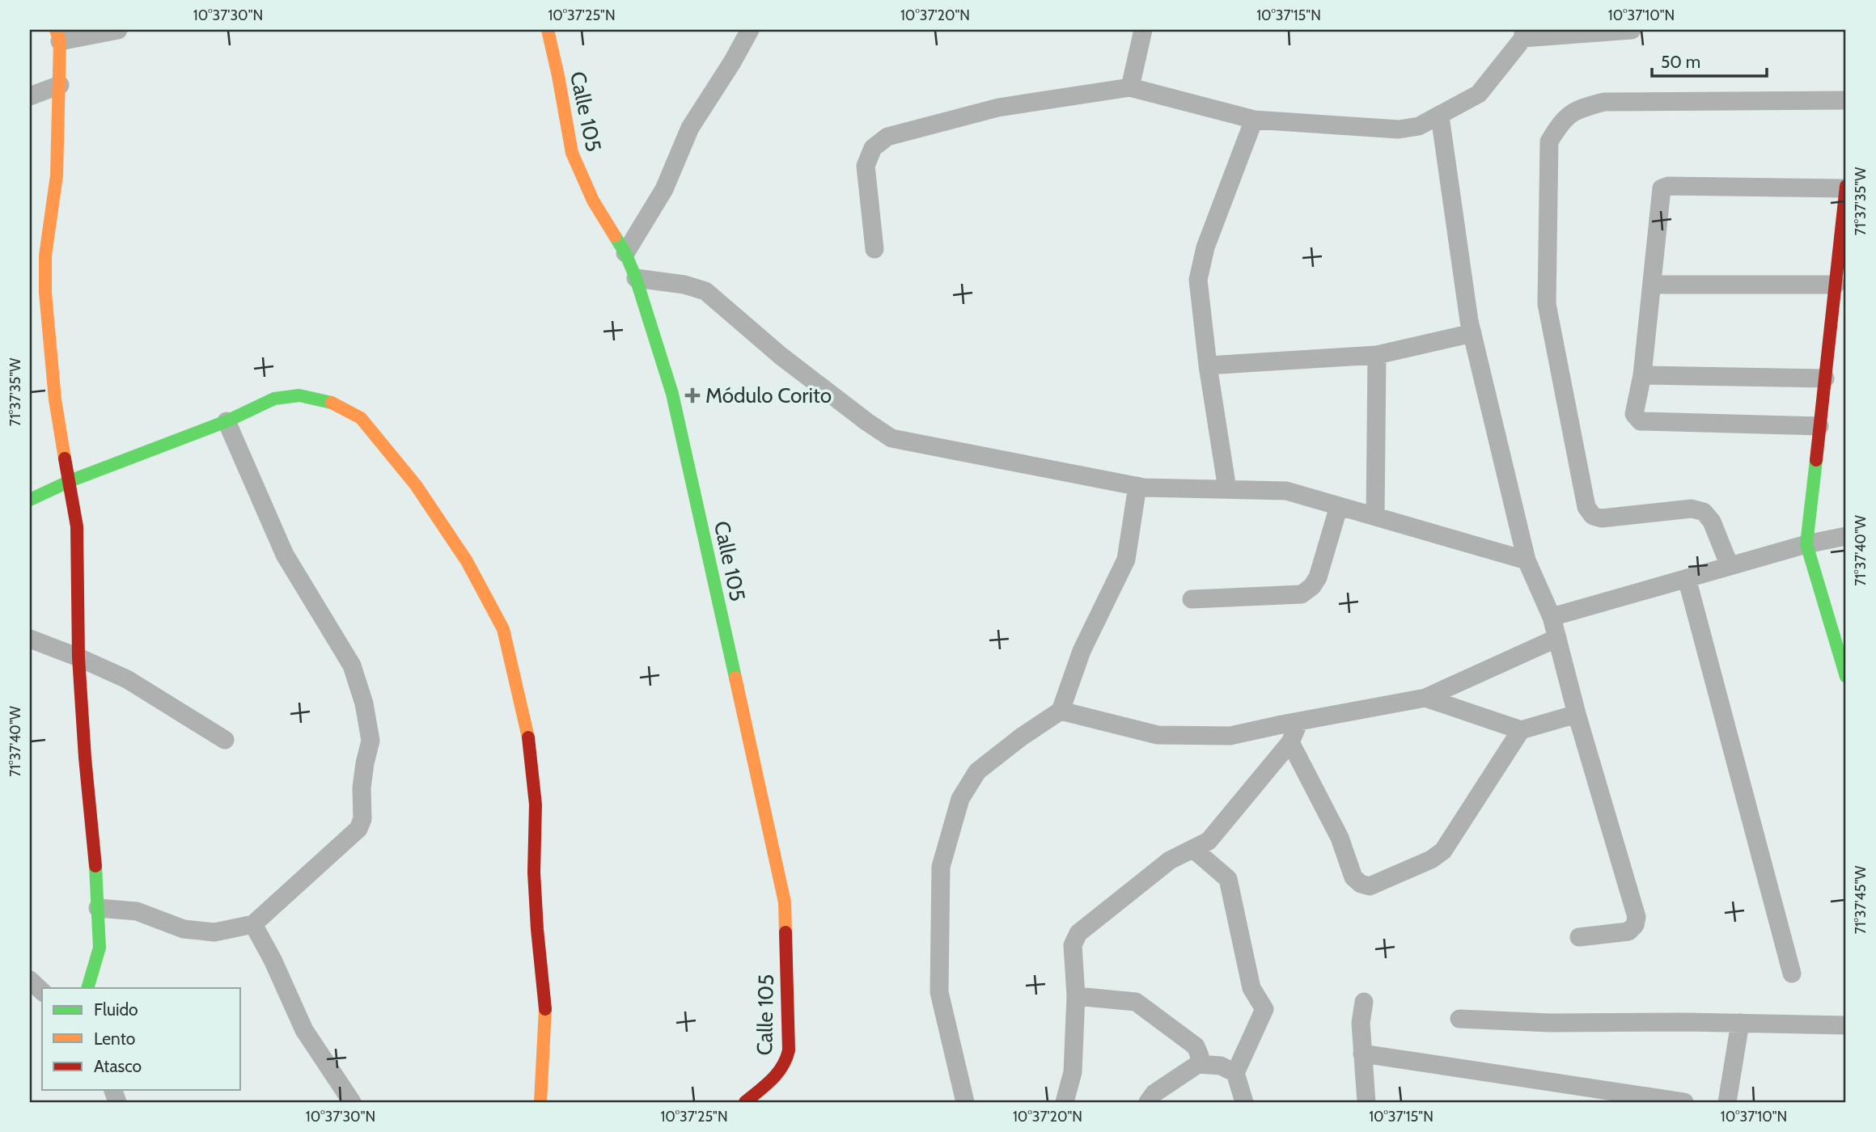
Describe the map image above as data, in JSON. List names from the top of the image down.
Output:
{
  "streets": {
    "street": ["Calle 105"]
  },
  "places": {
    "health": ["Módulo Corito"]
  },
  "legend": ["Fluido", "Lento", "Atasco"],
  "scale_bar": "50 m",
  "coordinates": [
    "10°37'30\"N",
    "10°37'25\"N",
    "10°37'20\"N",
    "10°37'15\"N",
    "10°37'10\"N",
    "71°37'35\"W",
    "71°37'40\"W",
    "71°37'45\"W"
  ]
}
